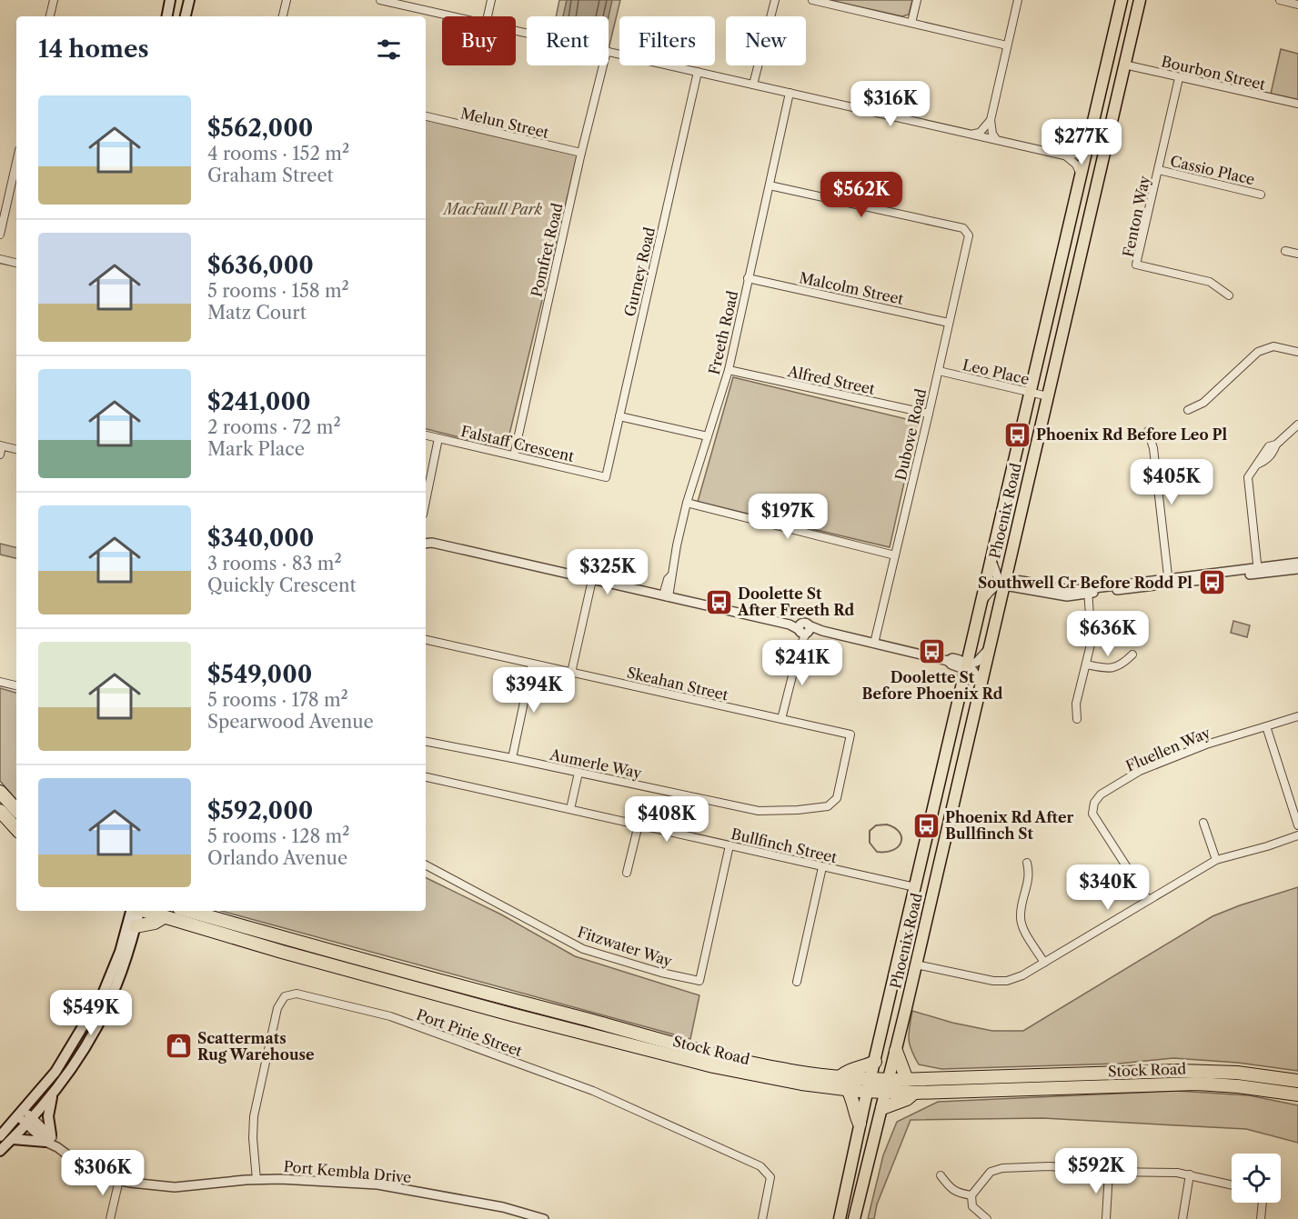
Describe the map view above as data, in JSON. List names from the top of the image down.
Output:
{
  "streets": {
    "highway": ["Stock Road"],
    "main road": ["Phoenix Road"],
    "street": [
      "Bourbon Street",
      "Melun Street",
      "Cassio Place",
      "Fenton Way",
      "Pomfret Road",
      "Gurney Road",
      "Malcolm Street",
      "Freeth Road",
      "Leo Place",
      "Alfred Street",
      "Dubove Road",
      "Falstaff Crescent",
      "Skeahan Street",
      "Fluellen Way",
      "Aumerle Way",
      "Bullfinch Street",
      "Fitzwater Way",
      "Port Pirie Street",
      "Port Kembla Drive"
    ]
  },
  "crossings": [
    ["Bourbon Street", "Fenton Way"],
    ["Bourbon Street", "Phoenix Road"],
    ["Melun Street", "Pomfret Road"],
    ["Cassio Place", "Fenton Way"],
    ["Pomfret Road", "Falstaff Crescent"],
    ["Gurney Road", "Falstaff Crescent"],
    ["Malcolm Street", "Freeth Road"],
    ["Malcolm Street", "Dubove Road"],
    ["Freeth Road", "Alfred Street"],
    ["Freeth Road", "Dubove Road"],
    ["Leo Place", "Dubove Road"],
    ["Leo Place", "Phoenix Road"],
    ["Alfred Street", "Dubove Road"],
    ["Phoenix Road", "Bullfinch Street"],
    ["Phoenix Road", "Stock Road"],
    ["Skeahan Street", "Aumerle Way"],
    ["Bullfinch Street", "Fitzwater Way"],
    ["Port Pirie Street", "Port Kembla Drive"]
  ],
  "parks": ["MacFaull Park"],
  "places": {
    "bus stop": [
      "Phoenix Rd Before Leo Pl",
      "Southwell Cr Before Rodd Pl",
      "Doolette St After Freeth Rd",
      "Doolette St Before Phoenix Rd",
      "Phoenix Rd After Bullfinch St"
    ],
    "shop": ["Scattermats Rug Warehouse"]
  },
  "page": {
    "chip": [
      "Buy",
      "Rent",
      "Filters",
      "New"
    ],
    "heading": "14 homes",
    "price": [
      "$316K",
      "$277K",
      "$562K",
      "$405K",
      "$197K",
      "$325K",
      "$636K",
      "$241K",
      "$394K",
      "$408K",
      "$340K",
      "$549K",
      "$592K",
      "$306K"
    ],
    "list": [
      {
        "name": "$562,000",
        "note": "4 rooms · 152 m² · Graham Street"
      },
      {
        "name": "$636,000",
        "note": "5 rooms · 158 m² · Matz Court"
      },
      {
        "name": "$241,000",
        "note": "2 rooms · 72 m² · Mark Place"
      },
      {
        "name": "$340,000",
        "note": "3 rooms · 83 m² · Quickly Crescent"
      },
      {
        "name": "$549,000",
        "note": "5 rooms · 178 m² · Spearwood Avenue"
      },
      {
        "name": "$592,000",
        "note": "5 rooms · 128 m² · Orlando Avenue"
      }
    ]
  }
}
